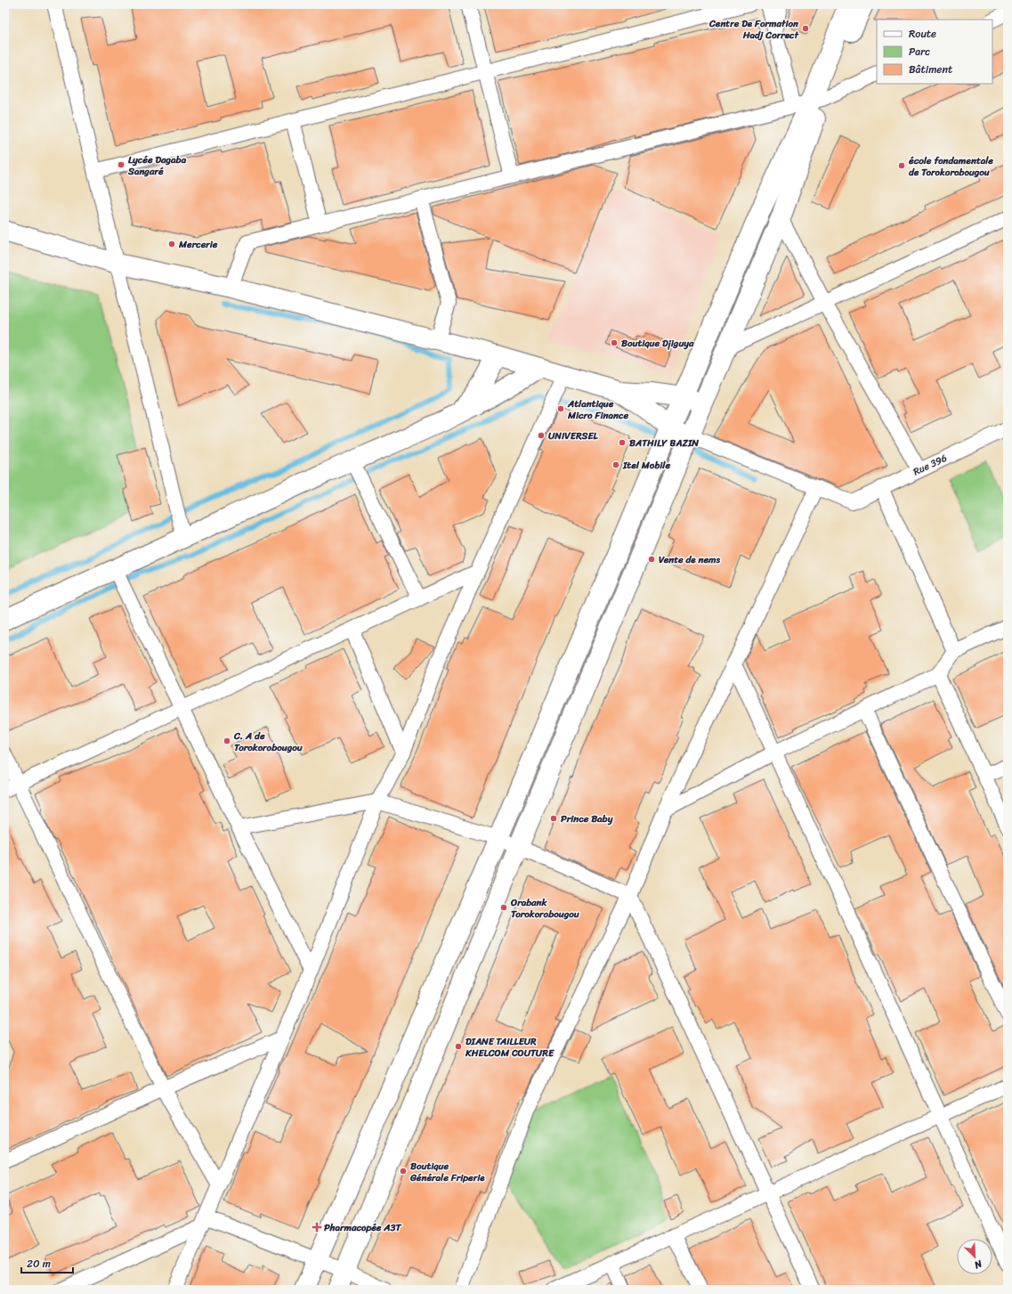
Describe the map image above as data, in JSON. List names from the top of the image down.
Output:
{
  "streets": {
    "street": ["Rue 396"]
  },
  "places": {
    "other": [
      "Centre De Formation Hadj Correct",
      "Lycée Dagaba Sangaré",
      "école fondamentale de Torokorobougou",
      "Mercerie",
      "Boutique Djiguya",
      "Atlantique Micro Finance",
      "UNIVERSEL",
      "BATHILY BAZIN",
      "Itel Mobile",
      "Vente de nems",
      "C. A de Torokorobougou",
      "Prince Baby",
      "Orabank Torokorobougou",
      "DIANE TAILLEUR KHELCOM COUTURE",
      "Boutique Générale Friperie"
    ],
    "health": ["Pharmacopée A3T"]
  },
  "legend": ["Route", "Parc", "Bâtiment"],
  "scale_bar": "20 m",
  "north": "bottom right"
}
